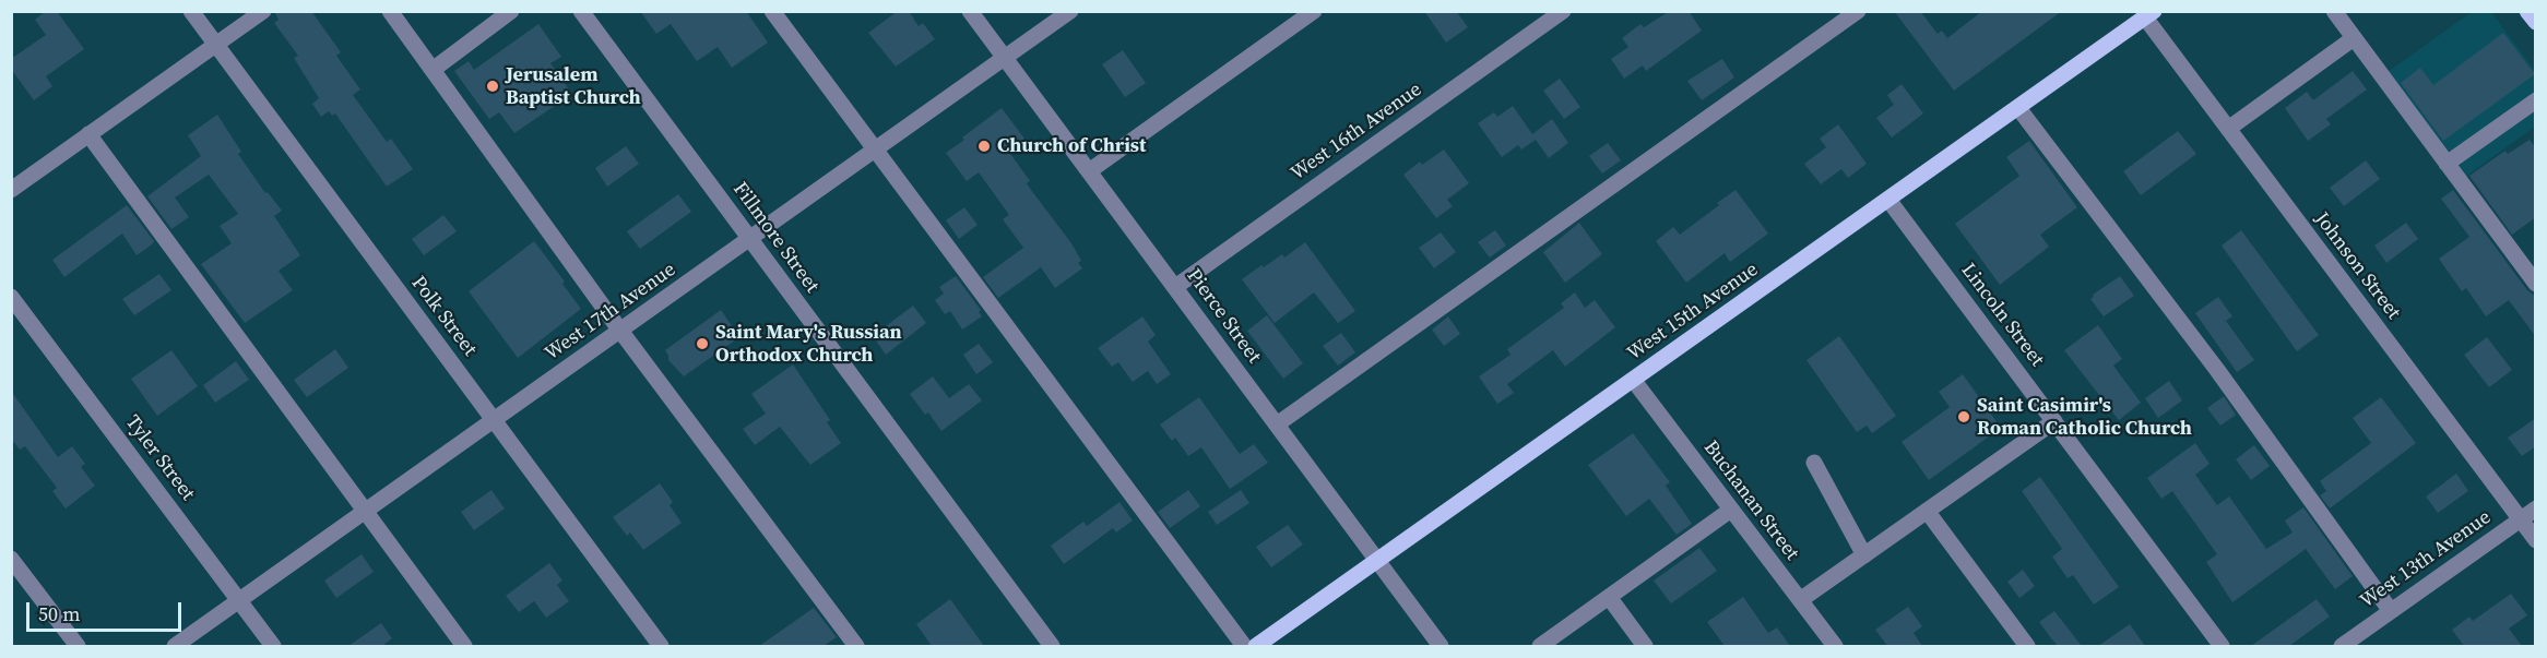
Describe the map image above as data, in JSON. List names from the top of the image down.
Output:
{
  "streets": {
    "main road": ["West 15th Avenue"],
    "street": [
      "West 16th Avenue",
      "Fillmore Street",
      "Johnson Street",
      "West 17th Avenue",
      "Lincoln Street",
      "Polk Street",
      "Pierce Street",
      "Tyler Street",
      "Buchanan Street",
      "West 13th Avenue"
    ]
  },
  "crossings": [
    ["West 16th Avenue", "Pierce Street"],
    ["Fillmore Street", "West 17th Avenue"],
    ["Johnson Street", "West 15th Avenue"],
    ["Johnson Street", "West 13th Avenue"],
    ["West 17th Avenue", "Polk Street"],
    ["West 17th Avenue", "Pierce Street"],
    ["West 17th Avenue", "Tyler Street"],
    ["West 15th Avenue", "Lincoln Street"],
    ["West 15th Avenue", "Pierce Street"],
    ["West 15th Avenue", "Buchanan Street"]
  ],
  "places": [
    "Jerusalem Baptist Church",
    "Church of Christ",
    "Saint Mary's Russian Orthodox Church",
    "Saint Casimir's Roman Catholic Church"
  ],
  "scale_bar": "50 m"
}
